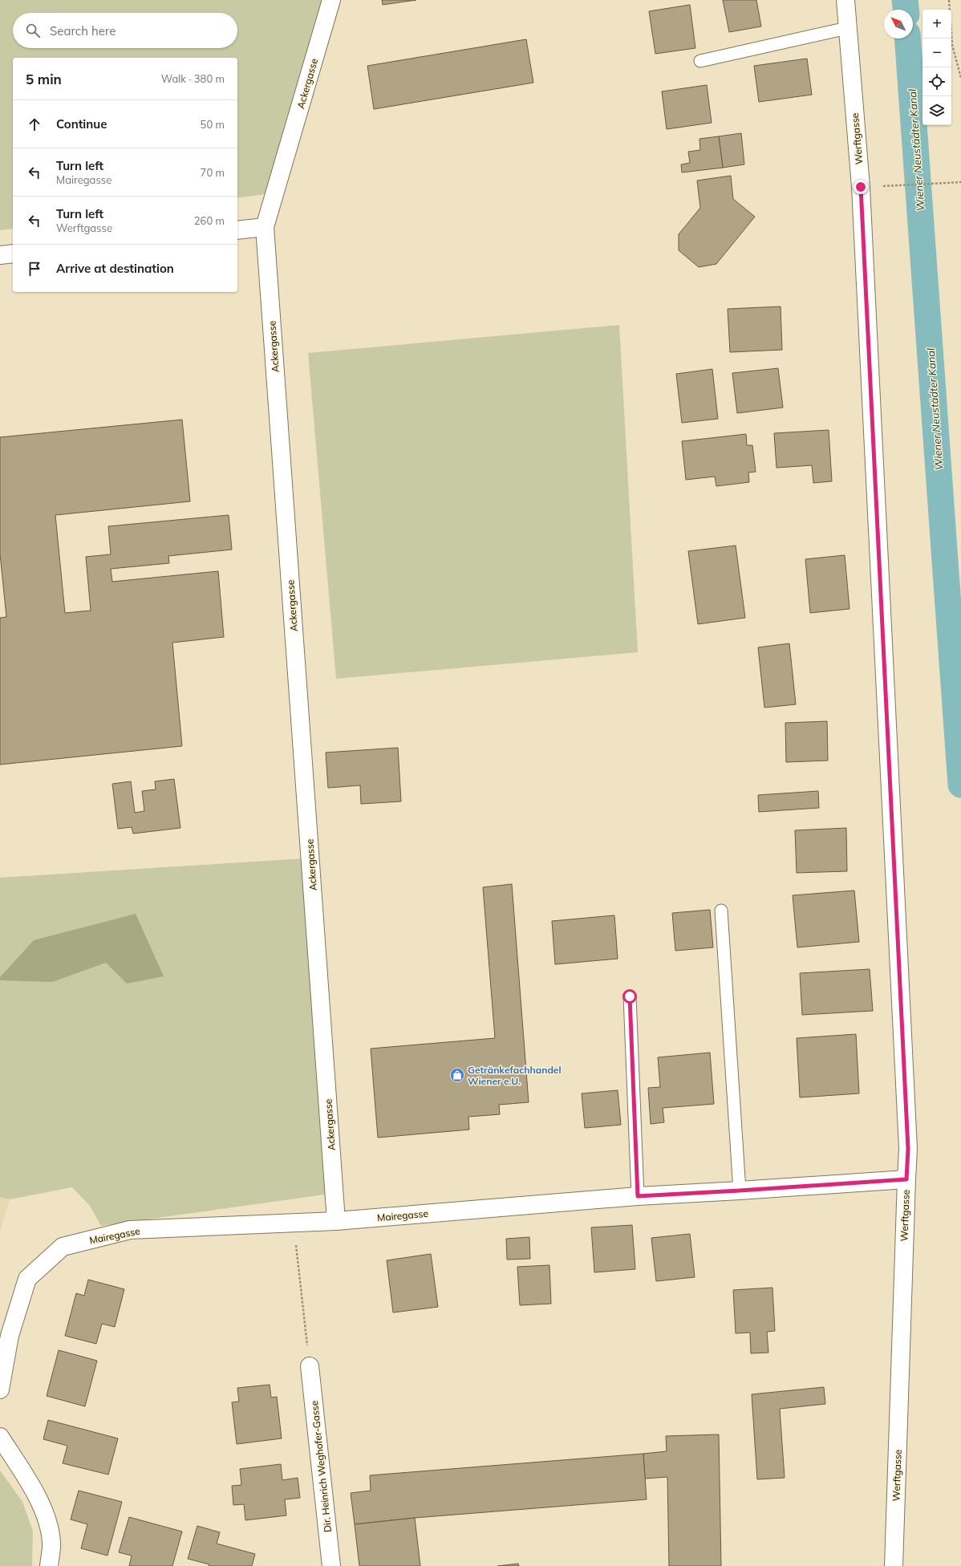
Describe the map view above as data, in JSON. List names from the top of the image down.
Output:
{
  "streets": {
    "street": [
      "Ackergasse",
      "Werftgasse",
      "Mairegasse",
      "Dir. Heinrich Weghofer-Gasse"
    ]
  },
  "crossings": [
    ["Ackergasse", "Mairegasse"],
    ["Werftgasse", "Mairegasse"]
  ],
  "water": ["Wiener Neustädter Kanal"],
  "places": {
    "shop": ["Getränkefachhandel Wiener e.U."]
  },
  "north": "top left",
  "page": {
    "map_buttons": ["+", "−"],
    "search": "Search here",
    "heading": ["5 min", "Walk · 380 m"],
    "list": [
      ["Continue", "50 m"],
      ["Turn left", "Mairegasse", "70 m"],
      ["Turn left", "Werftgasse", "260 m"],
      "Arrive at destination"
    ]
  }
}
